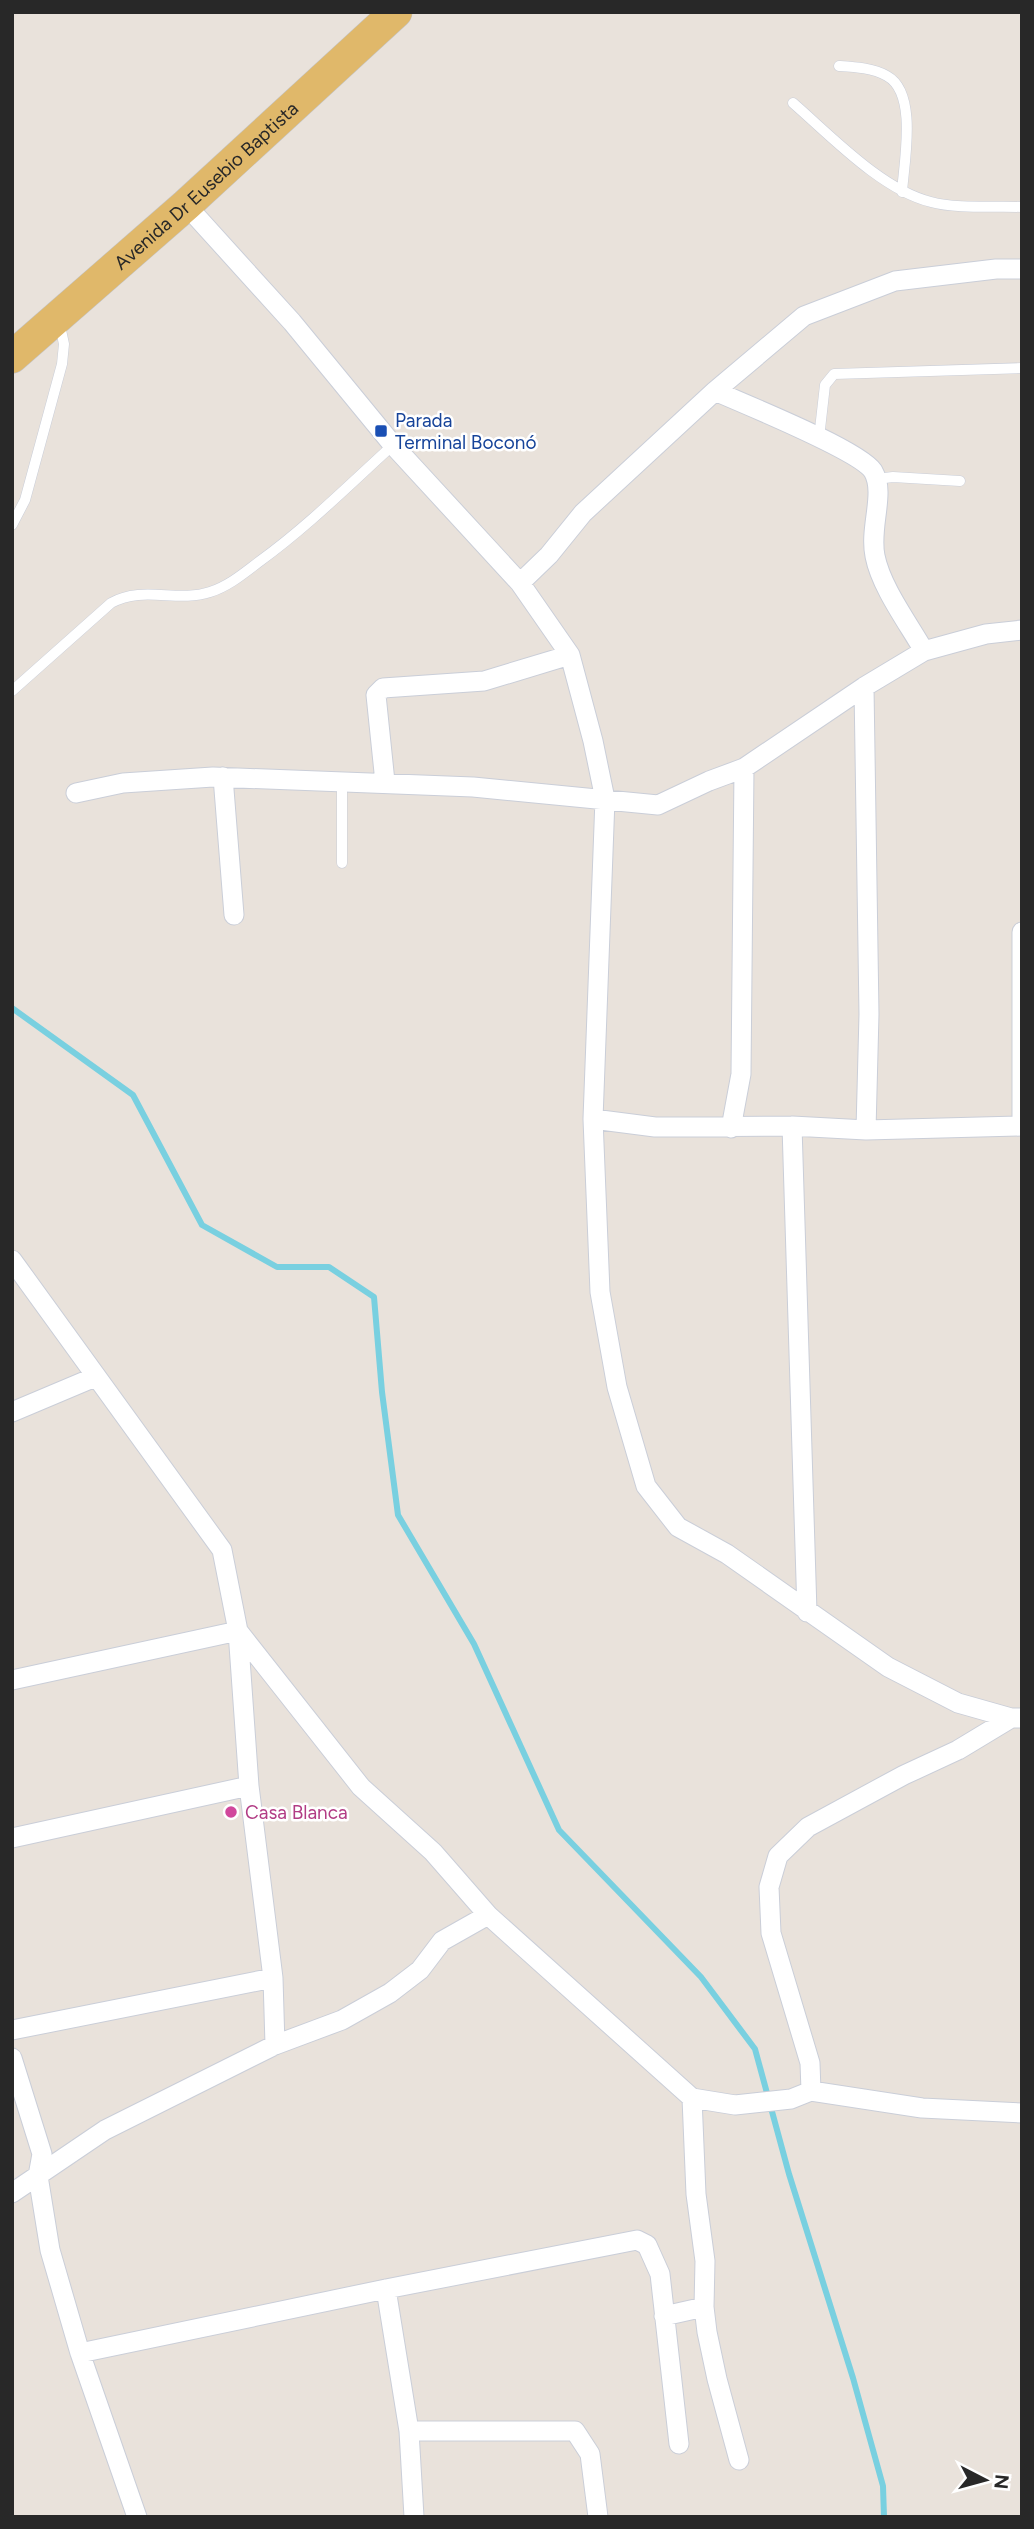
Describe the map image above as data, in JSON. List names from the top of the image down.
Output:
{
  "streets": {
    "main road": ["Avenida Dr Eusebio Baptista"]
  },
  "places": {
    "transit": ["Parada Terminal Boconó"],
    "other": ["Casa Blanca"]
  },
  "north": "right"
}
